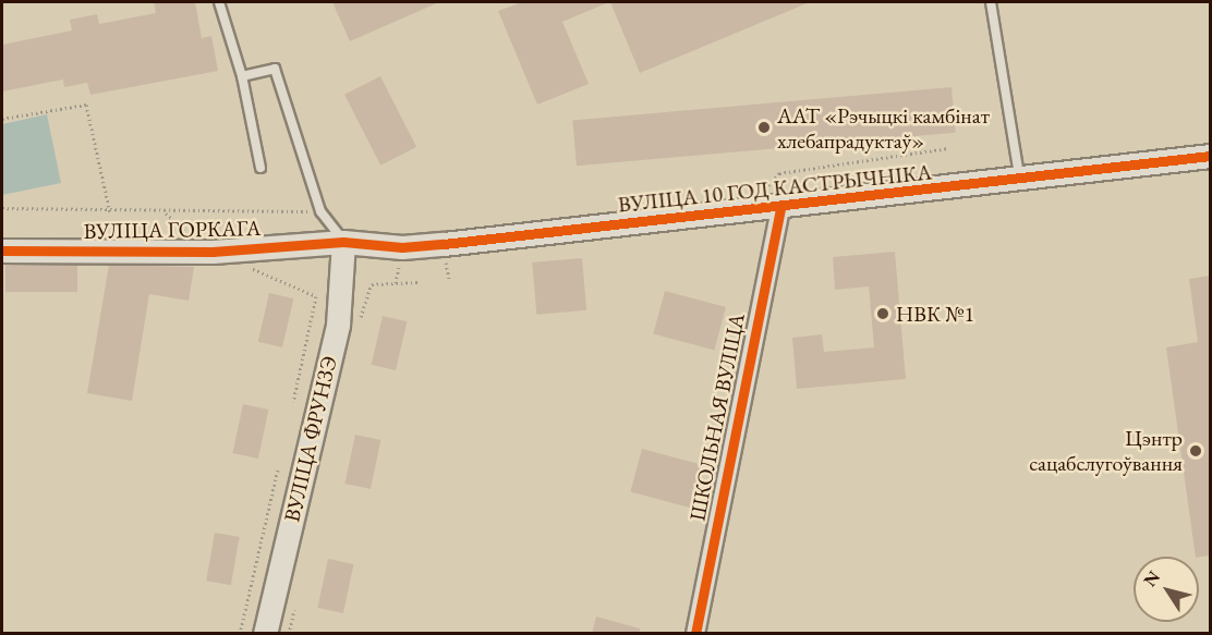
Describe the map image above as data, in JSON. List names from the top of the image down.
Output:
{
  "streets": {
    "street": [
      "ВУЛІЦА 10 ГОД КАСТРЫЧНІКА",
      "ВУЛІЦА ГОРКАГА",
      "ШКОЛЬНАЯ ВУЛІЦА",
      "ВУЛІЦА ФРУНЗЭ"
    ]
  },
  "crossings": [
    ["ВУЛІЦА 10 ГОД КАСТРЫЧНІКА", "ВУЛІЦА ГОРКАГА"],
    ["ВУЛІЦА 10 ГОД КАСТРЫЧНІКА", "ШКОЛЬНАЯ ВУЛІЦА"],
    ["ВУЛІЦА 10 ГОД КАСТРЫЧНІКА", "ВУЛІЦА ФРУНЗЭ"],
    ["ВУЛІЦА ГОРКАГА", "ВУЛІЦА ФРУНЗЭ"]
  ],
  "places": ["ААТ «Рэчыцкі камбінат хлебапрадуктаў»", "НВК №1", "Цэнтр сацабслугоўвання"],
  "north": "top left"
}
